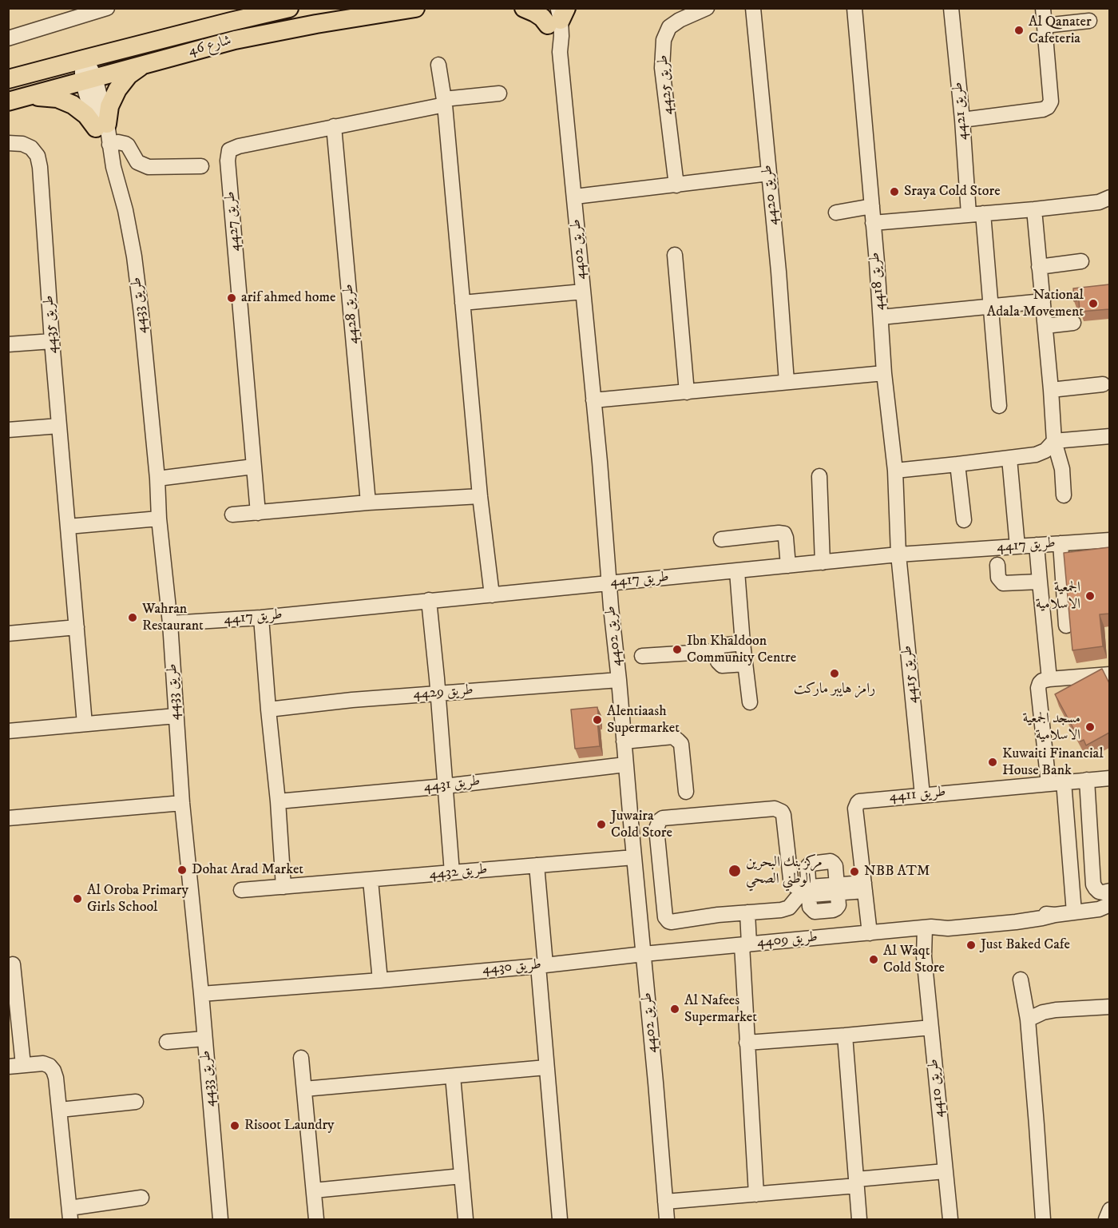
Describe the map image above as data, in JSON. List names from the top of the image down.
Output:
{
  "streets": {
    "main road": ["شارع 46"],
    "street": [
      "طريق 4425",
      "طريق 4421",
      "طريق 4420",
      "طريق 4427",
      "طريق 4402",
      "طريق 4418",
      "طريق 4433",
      "طريق 4428",
      "طريق 4435",
      "طريق 4417",
      "طريق 4415",
      "طريق 4429",
      "طريق 4431",
      "طريق 4411",
      "طريق 4432",
      "طريق 4409",
      "طريق 4430",
      "طريق 4410"
    ]
  },
  "crossings": [
    ["شارع 46", "طريق 4433"],
    ["طريق 4427", "طريق 4428"],
    ["طريق 4402", "طريق 4417"],
    ["طريق 4402", "طريق 4429"],
    ["طريق 4402", "طريق 4431"],
    ["طريق 4402", "طريق 4432"],
    ["طريق 4402", "طريق 4409"],
    ["طريق 4402", "طريق 4430"],
    ["طريق 4418", "طريق 4417"],
    ["طريق 4418", "طريق 4415"],
    ["طريق 4433", "طريق 4417"],
    ["طريق 4433", "طريق 4430"],
    ["طريق 4417", "طريق 4415"],
    ["طريق 4415", "طريق 4411"],
    ["طريق 4411", "طريق 4409"],
    ["طريق 4409", "طريق 4430"],
    ["طريق 4409", "طريق 4410"]
  ],
  "places": [
    "Al Qanater Cafeteria",
    "Sraya Cold Store",
    "arif ahmed home",
    "National Adala Movement",
    "الجمعية الاسلامية",
    "Wahran Restaurant",
    "Ibn Khaldoon Community Centre",
    "رامز هايبر ماركت",
    "Alentiaash Supermarket",
    "مسجد الجمعية الاسلامية",
    "Kuwaiti Financial House Bank",
    "Juwaira Cold Store",
    "Dohat Arad Market",
    "مركز بنك البحرين الوطني الصحي",
    "NBB ATM",
    "Al Oroba Primary Girls School",
    "Just Baked Cafe",
    "Al Waqt Cold Store",
    "Al Nafees Supermarket",
    "Risoot Laundry"
  ]
}
